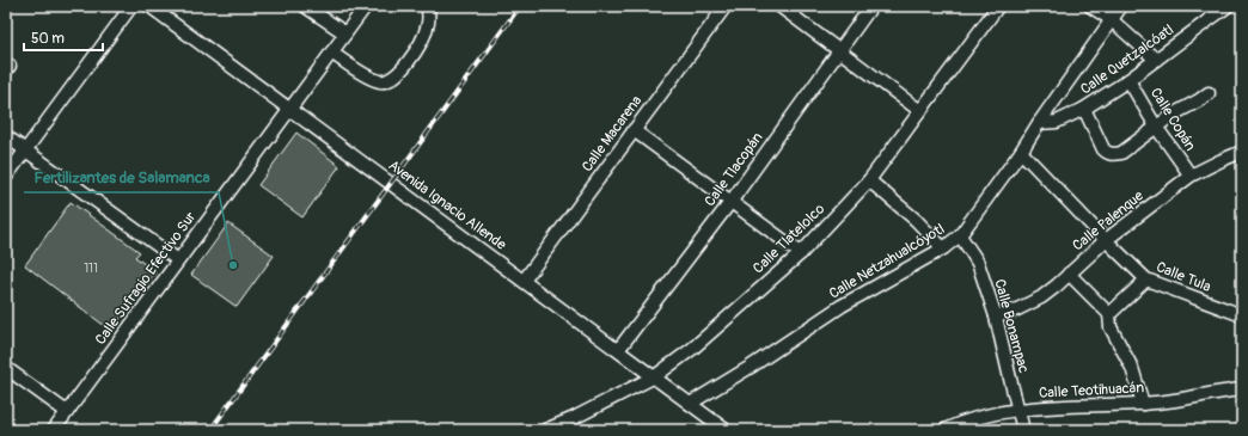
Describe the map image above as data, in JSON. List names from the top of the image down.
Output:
{
  "streets": {
    "street": [
      "Calle Quetzalcóatl",
      "Calle Copán",
      "Calle Macarena",
      "Calle Tlacopán",
      "Avenida Ignacio Allende",
      "Calle Palenque",
      "Calle Tlatelolco",
      "Calle Netzahualcóyotl",
      "Calle Tula",
      "Calle Sufragio Efectivo Sur",
      "Calle Bonampac",
      "Calle Teotihuacán"
    ]
  },
  "crossings": [
    ["Calle Quetzalcóatl", "Calle Copán"],
    ["Calle Quetzalcóatl", "Calle Netzahualcóyotl"],
    ["Calle Copán", "Calle Palenque"],
    ["Calle Macarena", "Avenida Ignacio Allende"],
    ["Calle Tlacopán", "Avenida Ignacio Allende"],
    ["Avenida Ignacio Allende", "Calle Tlatelolco"],
    ["Avenida Ignacio Allende", "Calle Netzahualcóyotl"],
    ["Avenida Ignacio Allende", "Calle Sufragio Efectivo Sur"],
    ["Calle Palenque", "Calle Tula"],
    ["Calle Palenque", "Calle Bonampac"],
    ["Calle Netzahualcóyotl", "Calle Tula"],
    ["Calle Netzahualcóyotl", "Calle Bonampac"],
    ["Calle Bonampac", "Calle Teotihuacán"]
  ],
  "places": ["Fertilizantes de Salamanca"],
  "house_numbers": ["111"],
  "scale_bar": "50 m"
}
